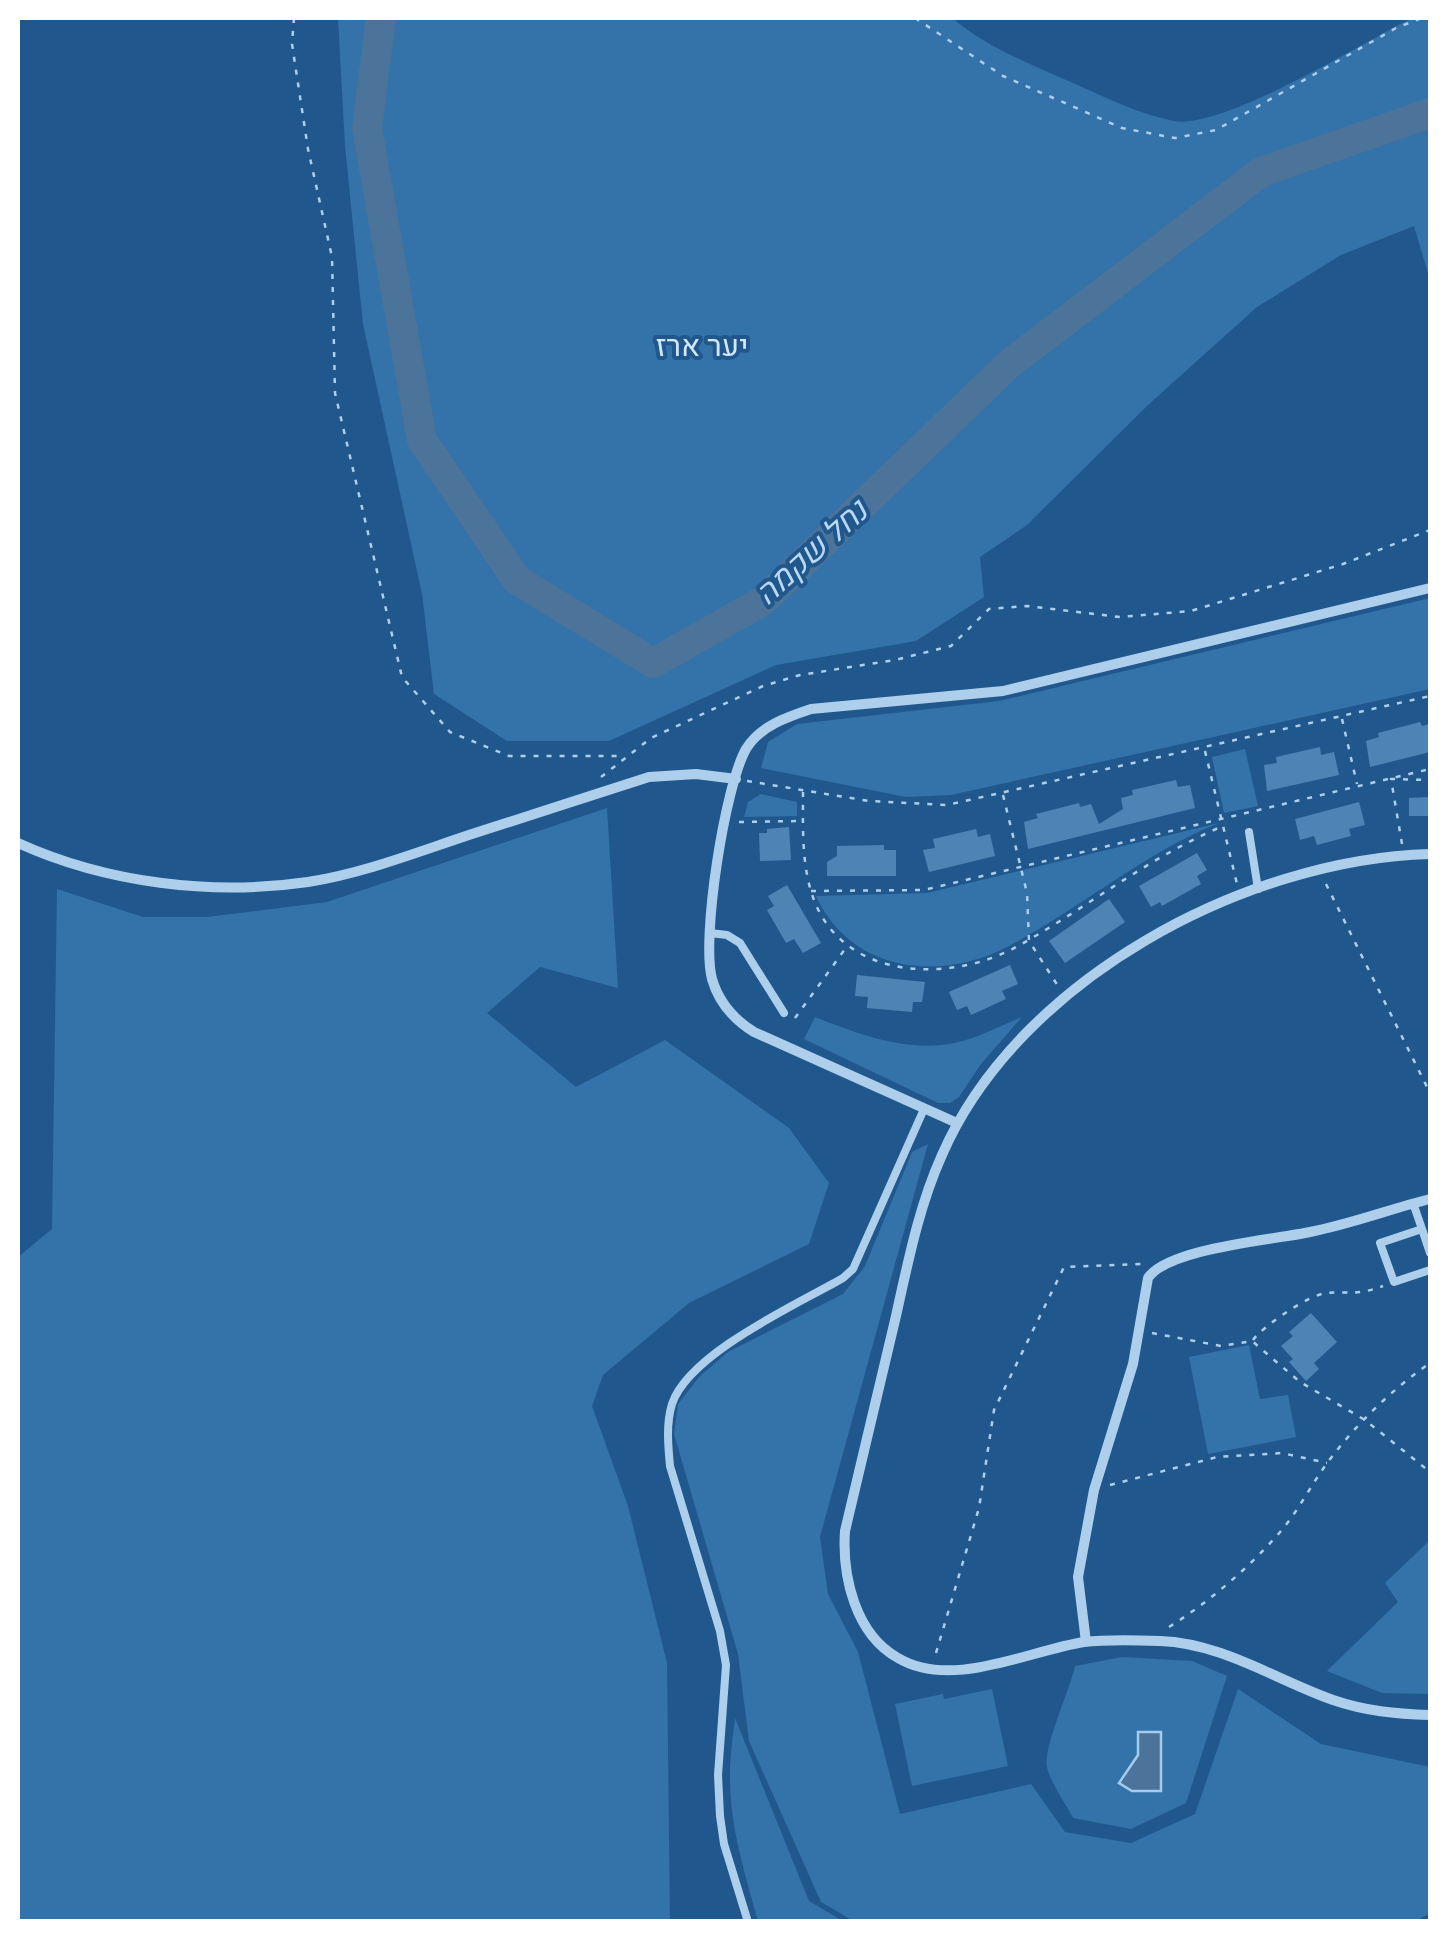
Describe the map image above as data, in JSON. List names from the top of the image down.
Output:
{
  "water": ["נחל שקמה"],
  "parks": ["יער ארז"]
}
